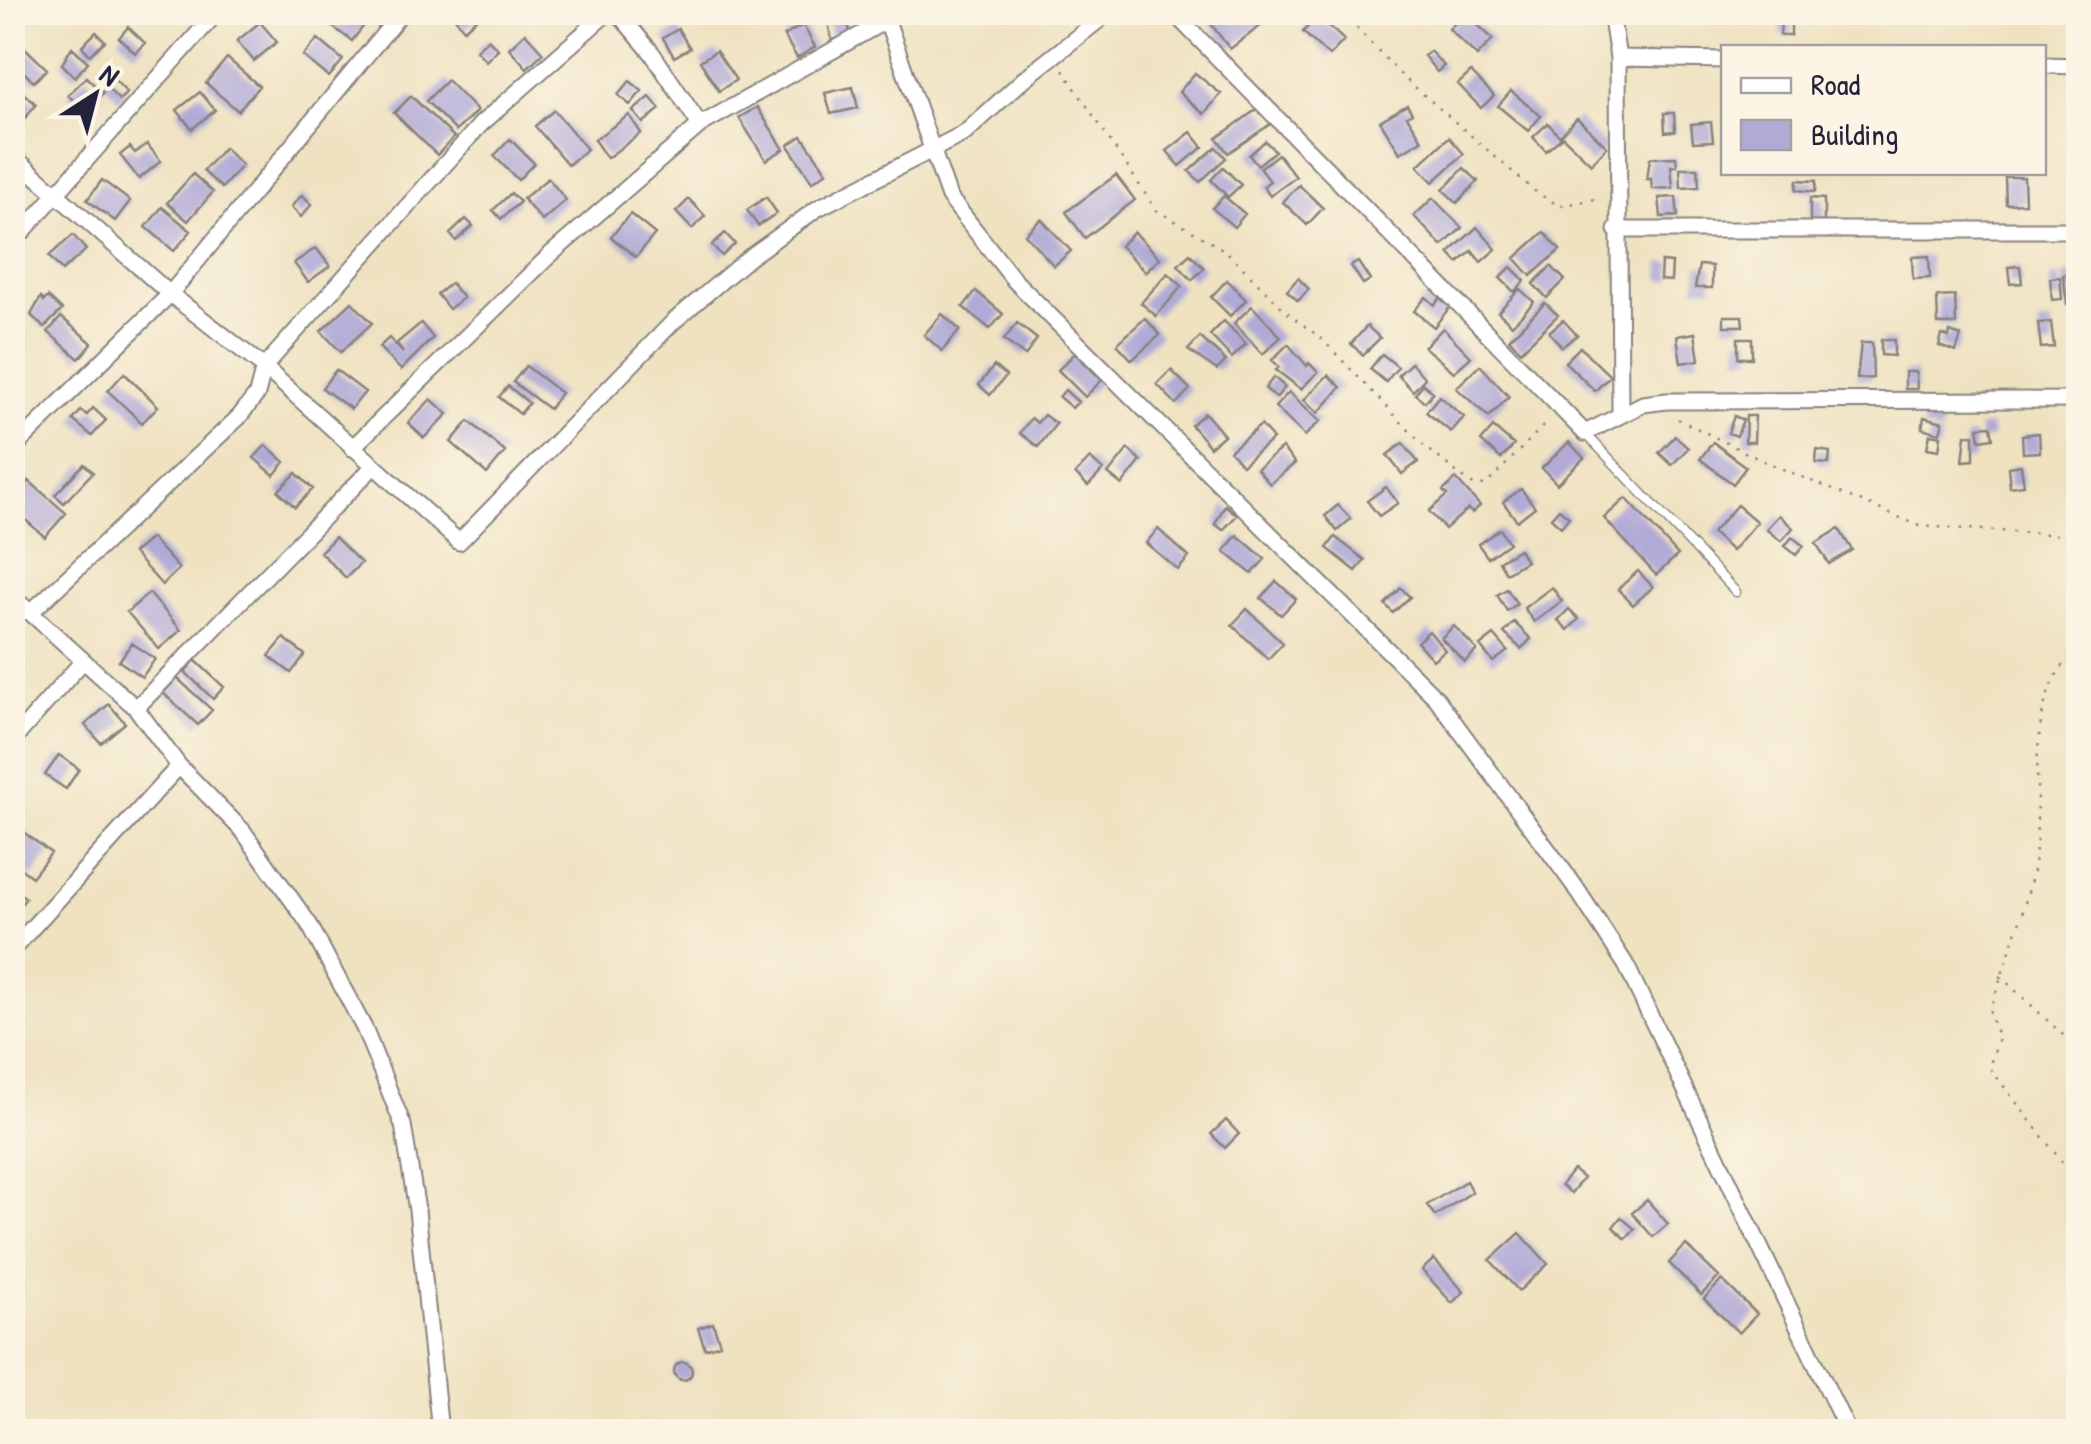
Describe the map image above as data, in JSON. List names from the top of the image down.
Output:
{
  "legend": ["Road", "Building"],
  "north": "top right"
}
